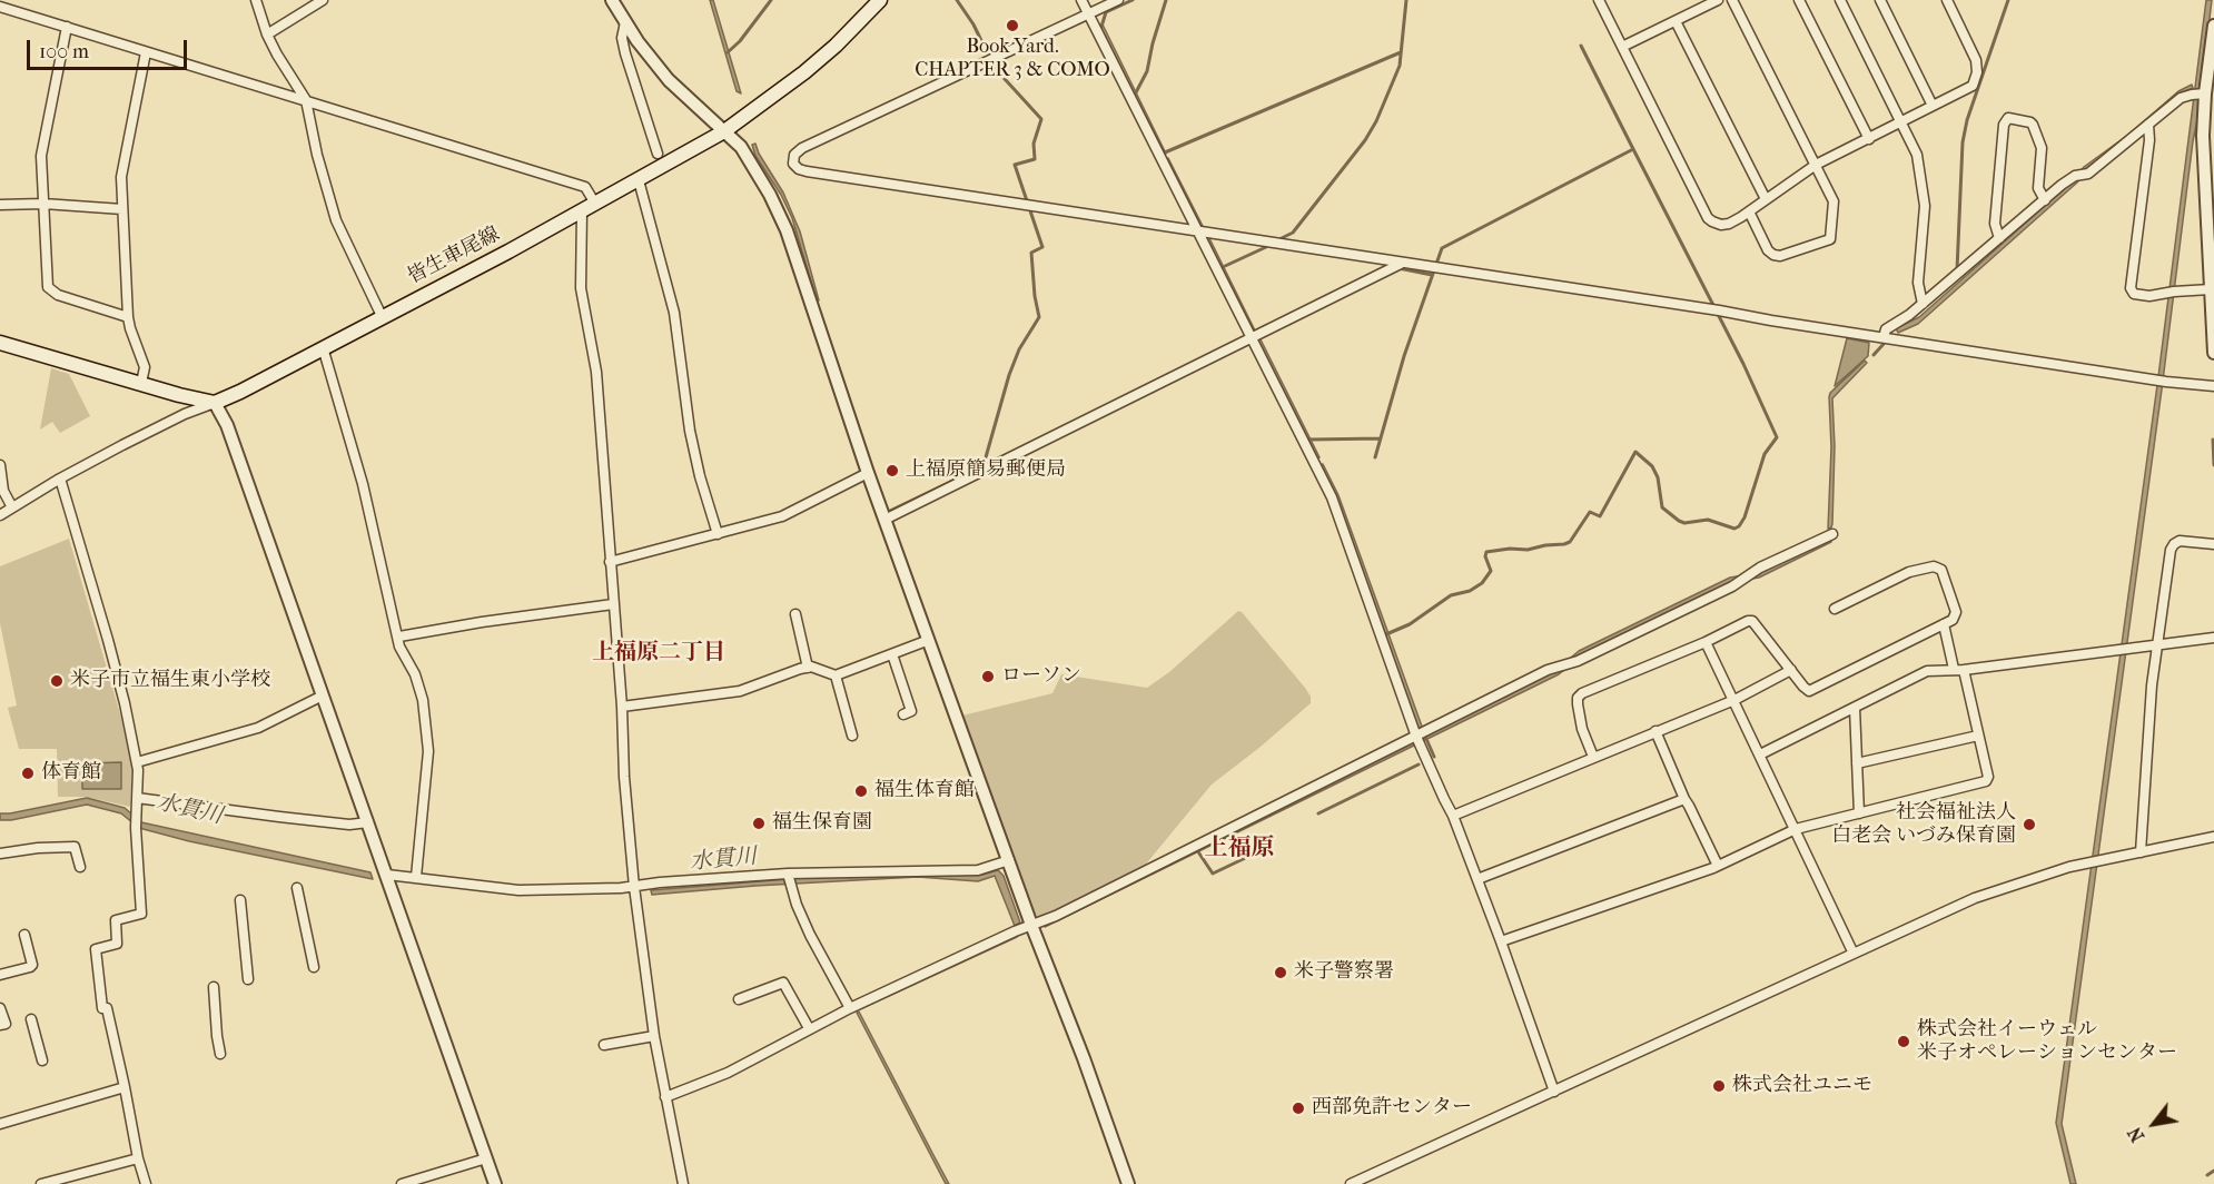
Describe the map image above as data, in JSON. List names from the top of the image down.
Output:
{
  "streets": {
    "main road": ["皆生車尾線"]
  },
  "districts": ["上福原二丁目", "上福原"],
  "water": ["水貫川"],
  "places": [
    "Book Yard. CHAPTER 3 & COMO",
    "上福原簡易郵便局",
    "ローソン",
    "米子市立福生東小学校",
    "体育館",
    "福生体育館",
    "福生保育園",
    "社会福祉法人 白老会 いづみ保育園",
    "米子警察署",
    "株式会社イーウェル 米子オペレーションセンター",
    "株式会社ユニモ",
    "西部免許センター"
  ],
  "scale_bar": "100 m",
  "north": "bottom left"
}
